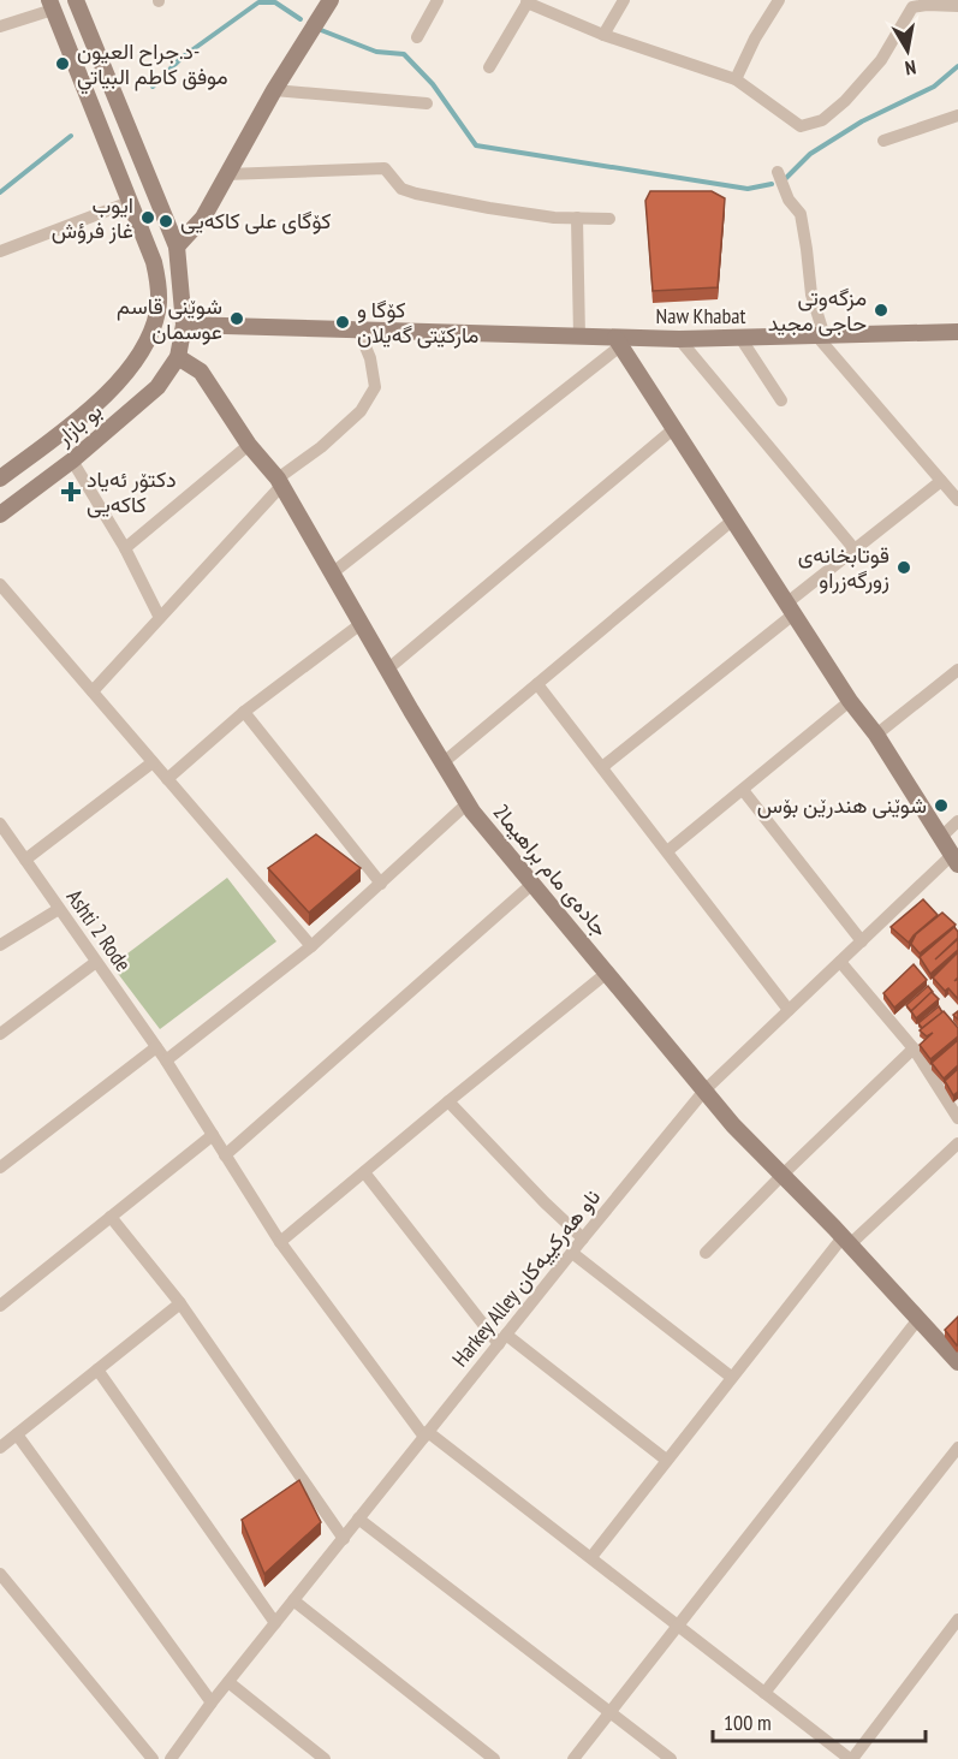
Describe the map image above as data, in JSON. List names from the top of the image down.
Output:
{
  "streets": {
    "street": [
      "Naw Khabat",
      "بو بازار",
      "جادەی مام براهیما2",
      "Ashti 2 Rode",
      "Harkey Alley ناو هەركييەكان"
    ]
  },
  "crossings": [
    ["بو بازار", "جادەی مام براهیما2"],
    ["جادەی مام براهیما2", "Harkey Alley ناو هەركييەكان"],
    ["Ashti 2 Rode", "Harkey Alley ناو هەركييەكان"]
  ],
  "places": {
    "other": [
      "د.جراح العيون- موفق كاطم البياتي",
      "ايوب غاز فرؤش",
      "کۆگای علی کاکەیی",
      "مزگەوتى حاجى مجيد",
      "شوێنی قاسم عوسمان",
      "کۆگا و مارکێتی گەیلان",
      "قوتابخانەی زورگەزراو",
      "شوێنی هندرێن بۆس"
    ],
    "health": ["دکتۆر ئەیاد کاکەیی"]
  },
  "scale_bar": "100 m",
  "north": "bottom"
}
